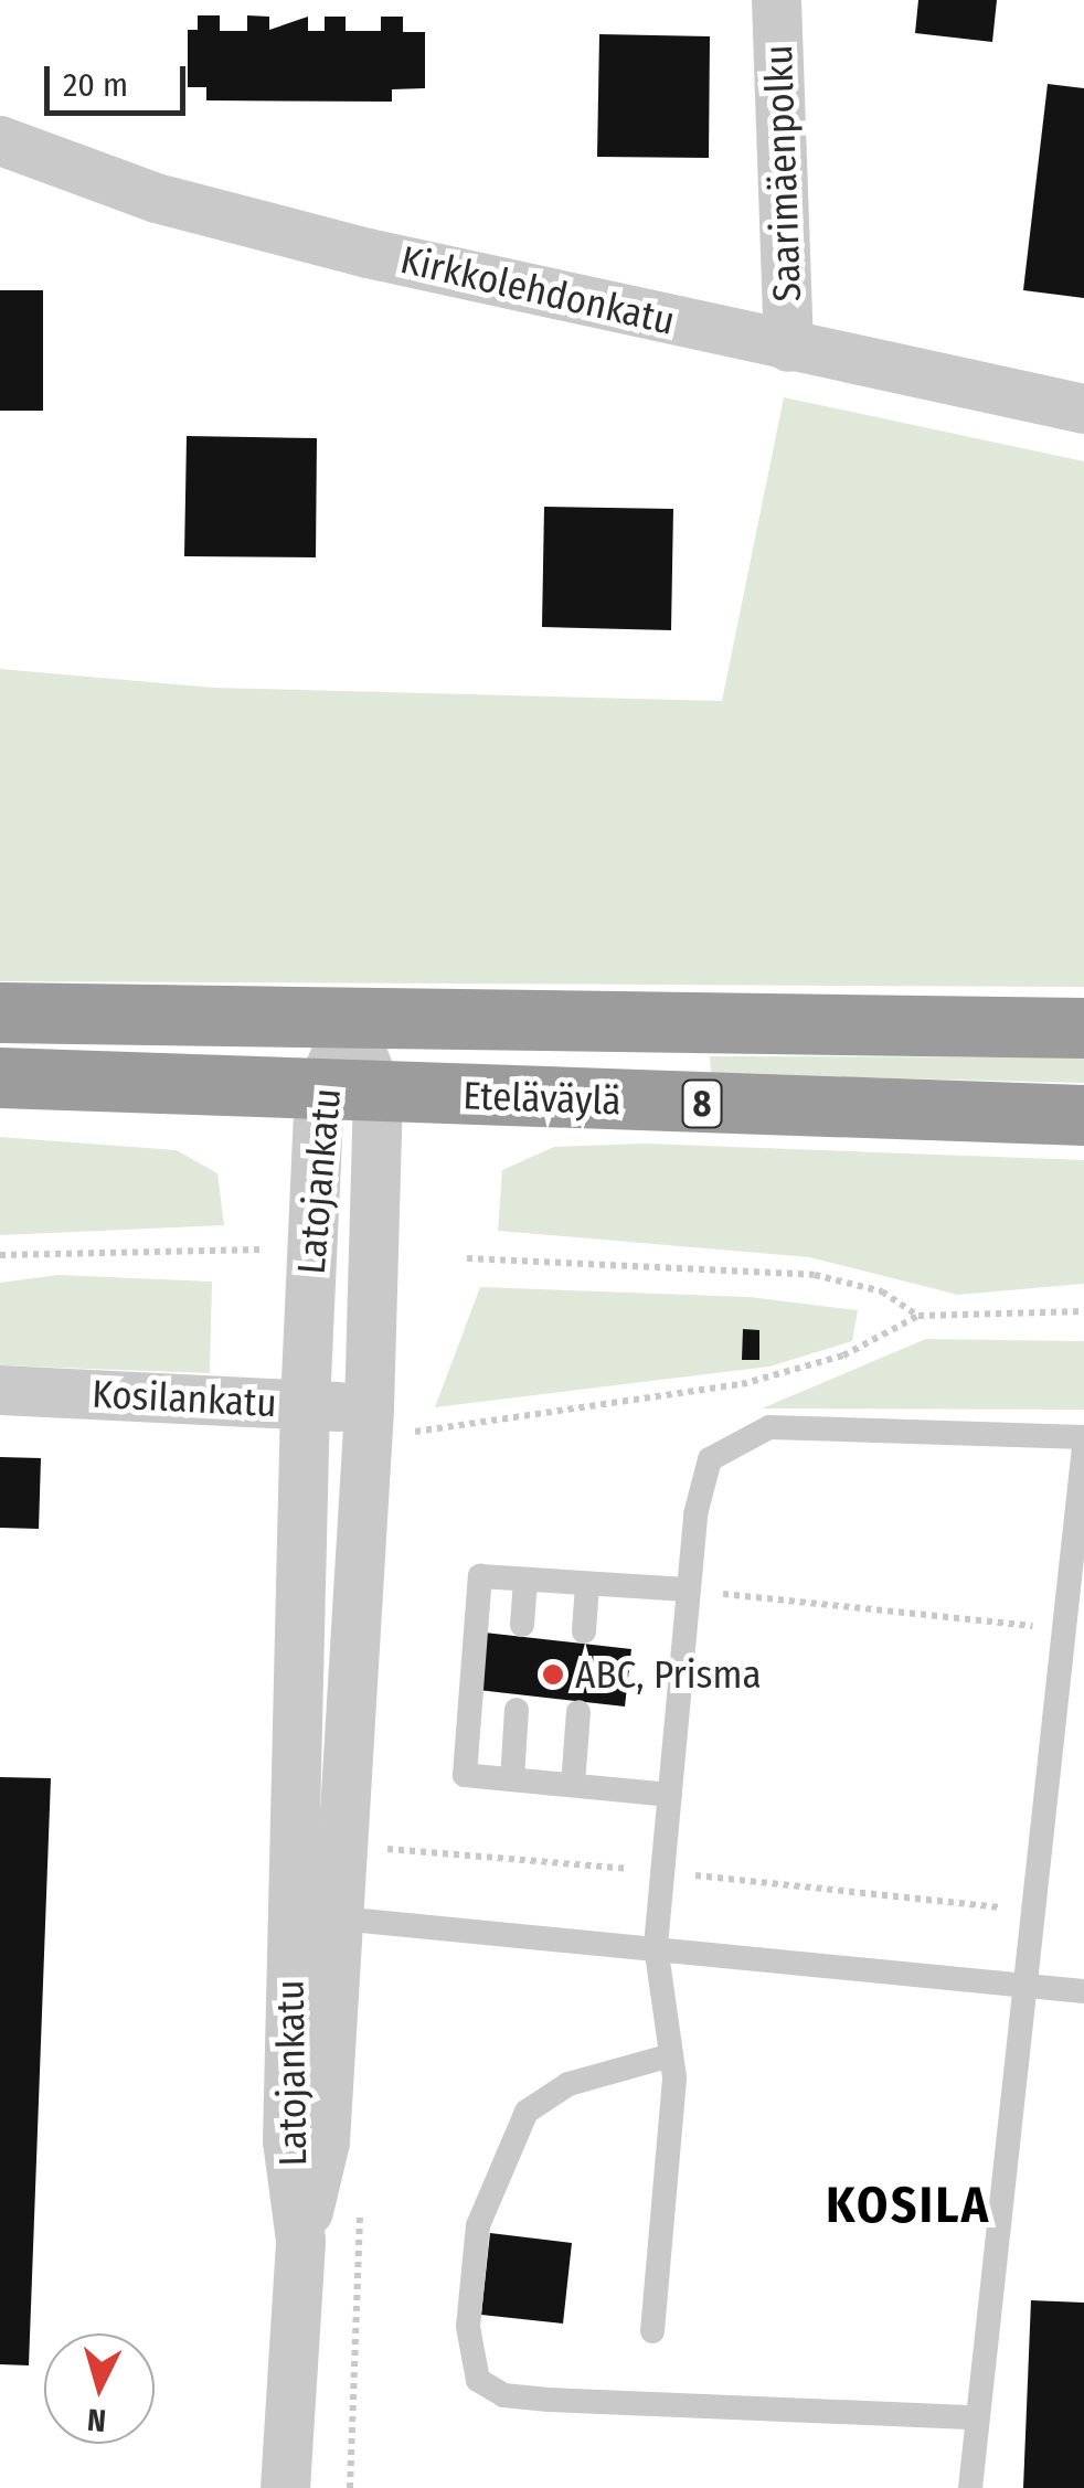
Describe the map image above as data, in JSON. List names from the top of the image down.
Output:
{
  "streets": {
    "highway": ["Eteläväylä", "8"],
    "street": [
      "Saarimäenpolku",
      "Kirkkolehdonkatu",
      "Latojankatu",
      "Kosilankatu"
    ]
  },
  "crossings": [
    ["Saarimäenpolku", "Kirkkolehdonkatu"],
    ["Eteläväylä", "Latojankatu"],
    ["Latojankatu", "Kosilankatu"]
  ],
  "districts": ["KOSILA"],
  "places": ["ABC, Prisma"],
  "scale_bar": "20 m",
  "north": "bottom"
}
